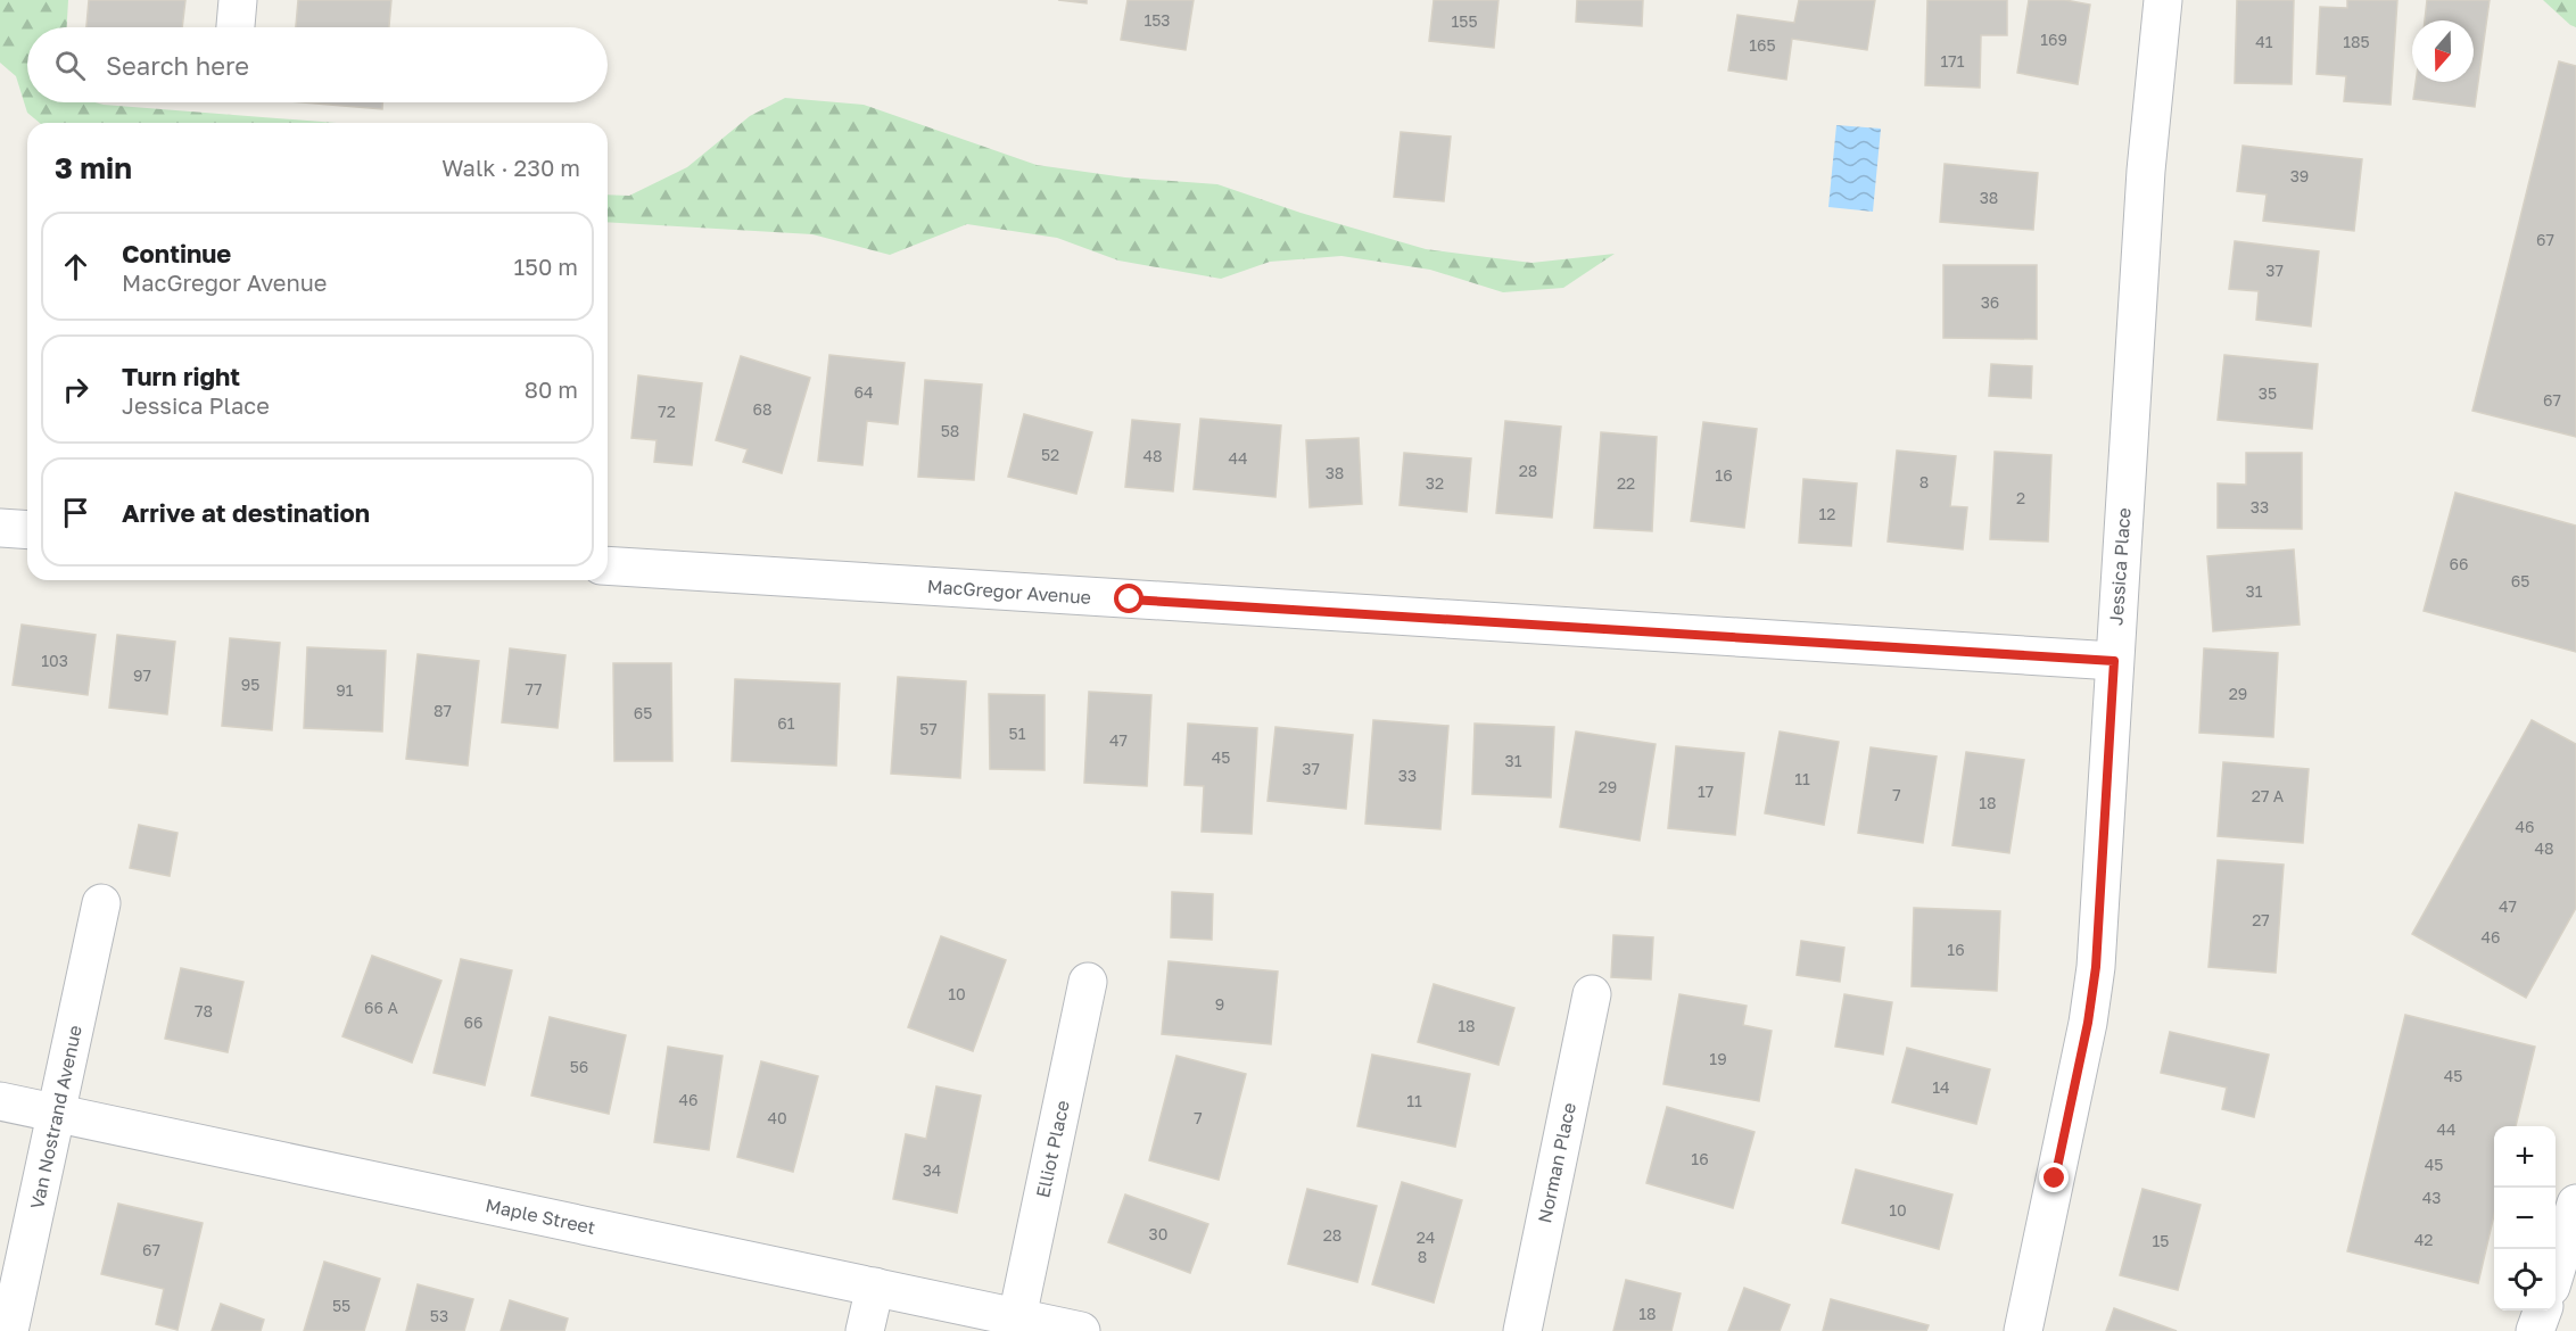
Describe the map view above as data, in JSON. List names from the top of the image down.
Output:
{
  "streets": {
    "street": [
      "Jessica Place",
      "MacGregor Avenue",
      "Van Nostrand Avenue",
      "Elliot Place",
      "Norman Place",
      "Maple Street"
    ]
  },
  "crossings": [
    ["Jessica Place", "MacGregor Avenue"],
    ["Van Nostrand Avenue", "Maple Street"],
    ["Elliot Place", "Maple Street"]
  ],
  "house_numbers": [
    "153",
    "155",
    "169",
    "41",
    "185",
    "165",
    "171",
    "39",
    "38",
    "67",
    "37",
    "36",
    "64",
    "35",
    "67",
    "68",
    "72",
    "58",
    "52",
    "48",
    "44",
    "28",
    "38",
    "16",
    "8",
    "32",
    "22",
    "2",
    "33",
    "12",
    "66",
    "65",
    "31",
    "103",
    "97",
    "95",
    "77",
    "91",
    "29",
    "87",
    "65",
    "61",
    "57",
    "51",
    "47",
    "45",
    "31",
    "37",
    "33",
    "11",
    "29",
    "17",
    "7",
    "27 A",
    "18",
    "46",
    "48",
    "47",
    "27",
    "46",
    "16",
    "10",
    "9",
    "66 A",
    "78",
    "66",
    "18",
    "19",
    "56",
    "45",
    "14",
    "46",
    "11",
    "40",
    "7",
    "44",
    "16",
    "45",
    "34",
    "43",
    "10",
    "30",
    "28",
    "24",
    "42",
    "15",
    "67",
    "8",
    "55",
    "18",
    "53"
  ],
  "north": "bottom",
  "page": {
    "search": "Search here",
    "heading": ["3 min", "Walk · 230 m"],
    "list": [
      ["Continue", "MacGregor Avenue", "150 m"],
      ["Turn right", "Jessica Place", "80 m"],
      "Arrive at destination"
    ],
    "map_buttons": ["+", "−"]
  }
}
